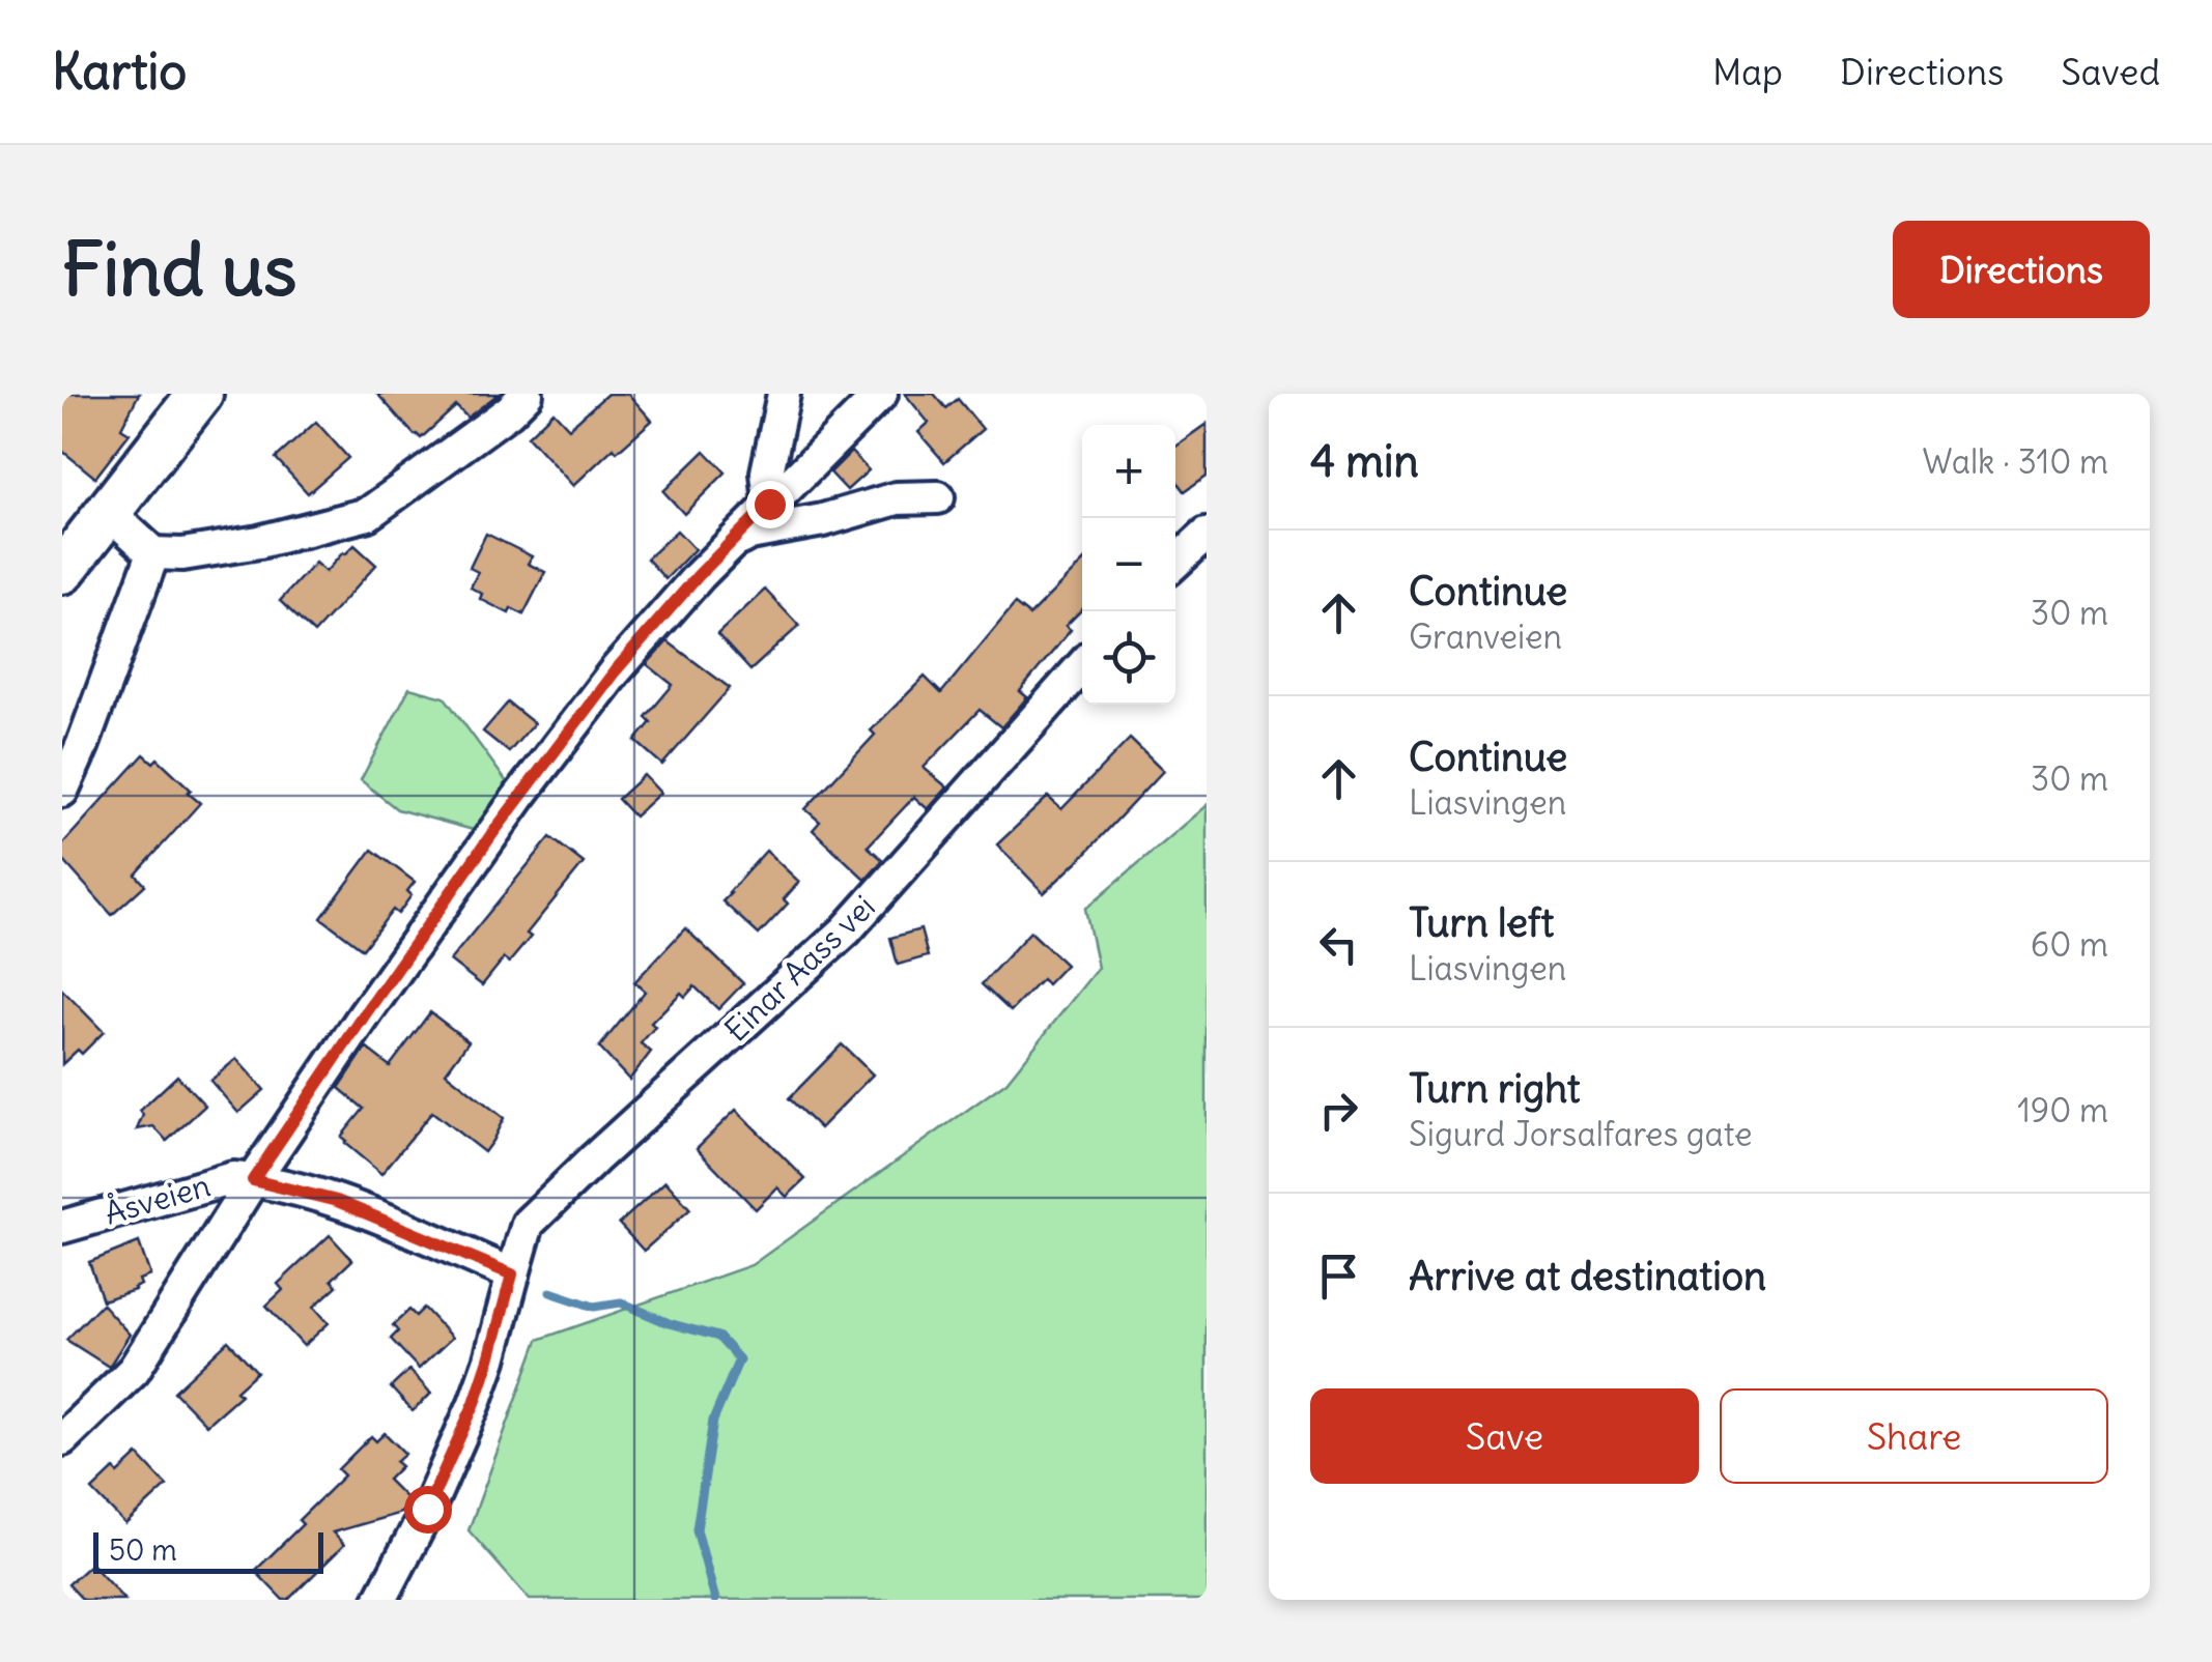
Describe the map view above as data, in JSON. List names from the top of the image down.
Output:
{
  "streets": {
    "street": ["Einar Aass vei", "Åsveien"]
  },
  "scale_bar": "50 m",
  "page": {
    "header": "Kartio",
    "nav": ["Map", "Directions", "Saved"],
    "buttons": [
      "Directions",
      ["Save", "Share"]
    ],
    "title": "Find us",
    "heading": ["4 min", "Walk · 310 m"],
    "map_buttons": ["+", "−"],
    "list": [
      ["Continue", "Granveien", "30 m"],
      ["Continue", "Liasvingen", "30 m"],
      ["Turn left", "Liasvingen", "60 m"],
      ["Turn right", "Sigurd Jorsalfares gate", "190 m"],
      "Arrive at destination"
    ],
    "scale": "50 m"
  }
}
